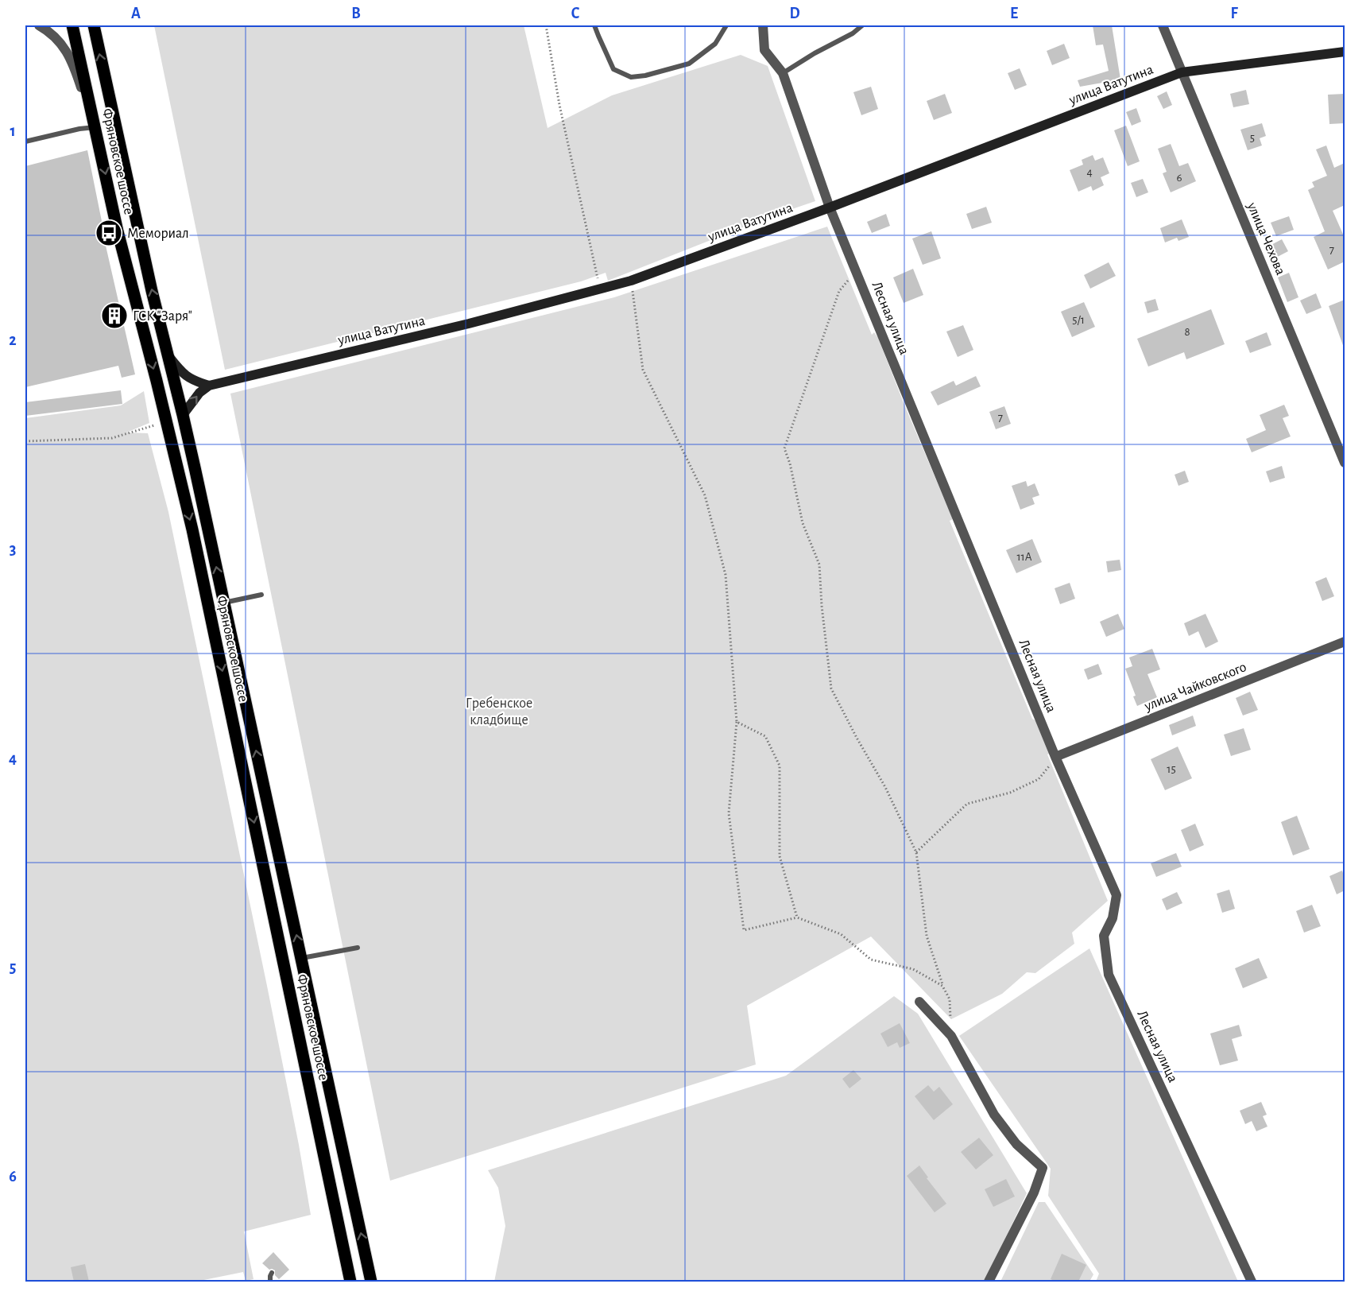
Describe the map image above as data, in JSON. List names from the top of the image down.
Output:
{
  "streets": {
    "main road": ["Фряновское шоссе"],
    "street": [
      "улица Ватутина",
      "улица Чехова",
      "Лесная улица",
      "улица Чайковского"
    ]
  },
  "crossings": [
    ["улица Ватутина", "улица Чехова"],
    ["улица Ватутина", "Лесная улица"],
    ["Лесная улица", "улица Чайковского"]
  ],
  "parks": ["Гребенское кладбище"],
  "places": {
    "bus stop": ["Мемориал"],
    "building": ["ГСК \"Заря\""]
  },
  "house_numbers": [
    "5",
    "4",
    "6",
    "7",
    "5/1",
    "8",
    "7",
    "11А",
    "15"
  ],
  "grid": {
    "columns": [
      "A",
      "B",
      "C",
      "D",
      "E",
      "F"
    ],
    "rows": [
      "1",
      "2",
      "3",
      "4",
      "5",
      "6"
    ]
  }
}
